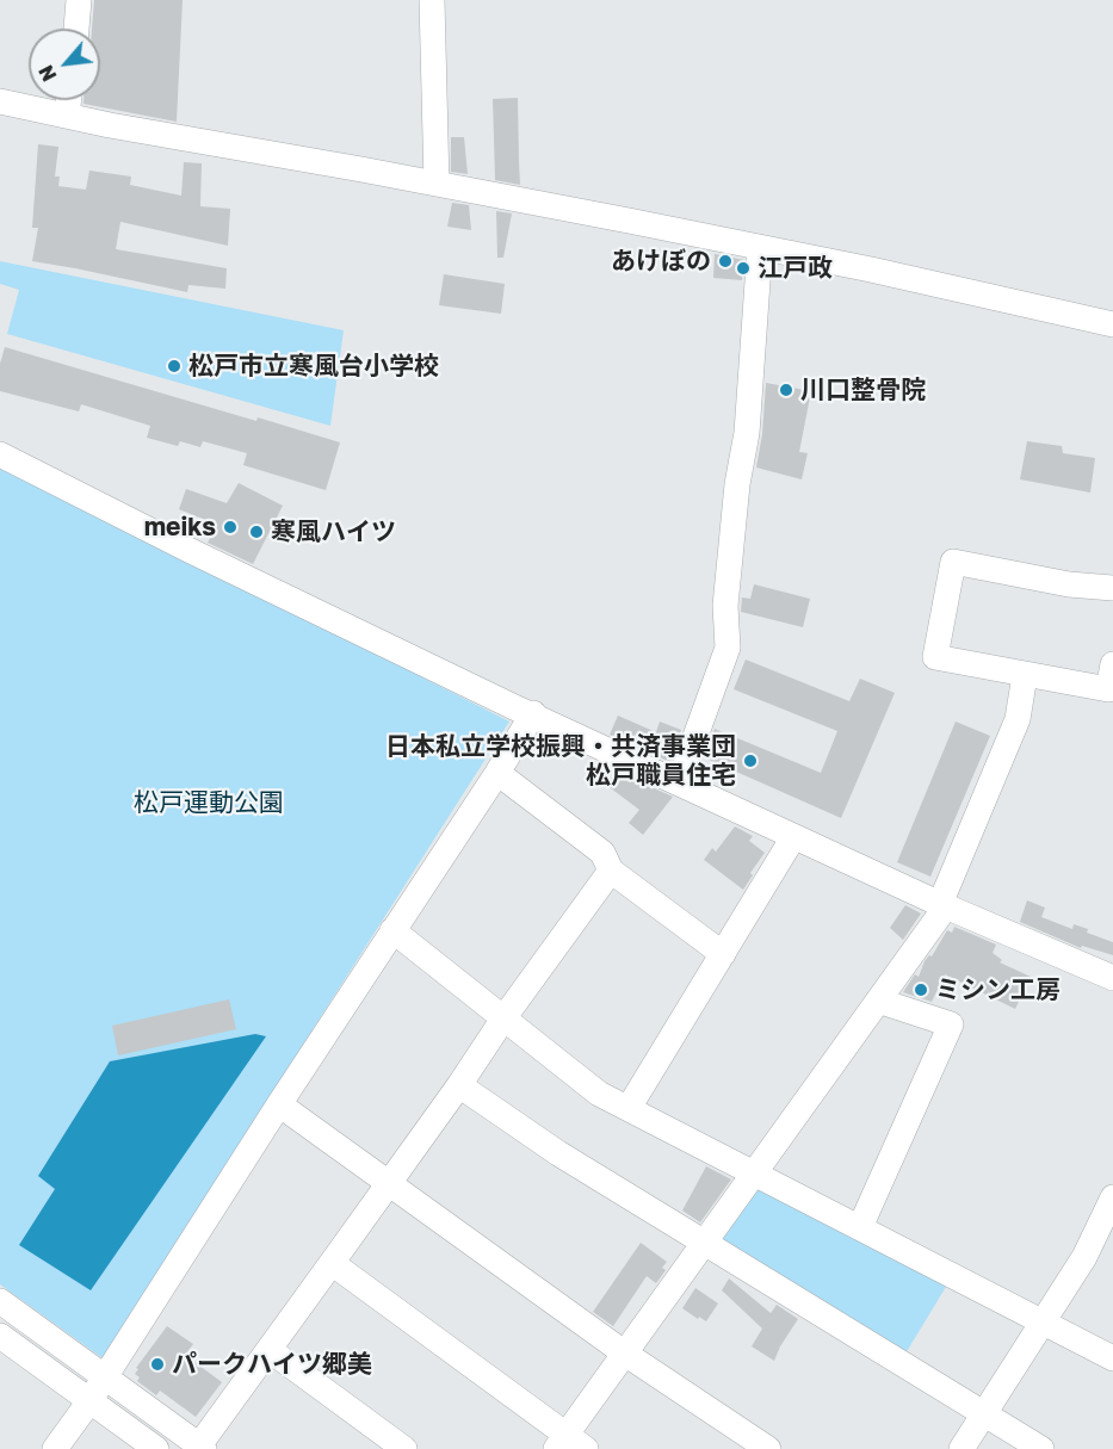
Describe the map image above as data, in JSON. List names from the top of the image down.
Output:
{
  "parks": ["松戸運動公園"],
  "places": [
    "あけぼの",
    "江戸政",
    "松戸市立寒風台小学校",
    "川口整骨院",
    "meiks",
    "寒風ハイツ",
    "日本私立学校振興・共済事業団 松戸職員住宅",
    "ミシン工房",
    "パークハイツ郷美"
  ],
  "north": "bottom left"
}
